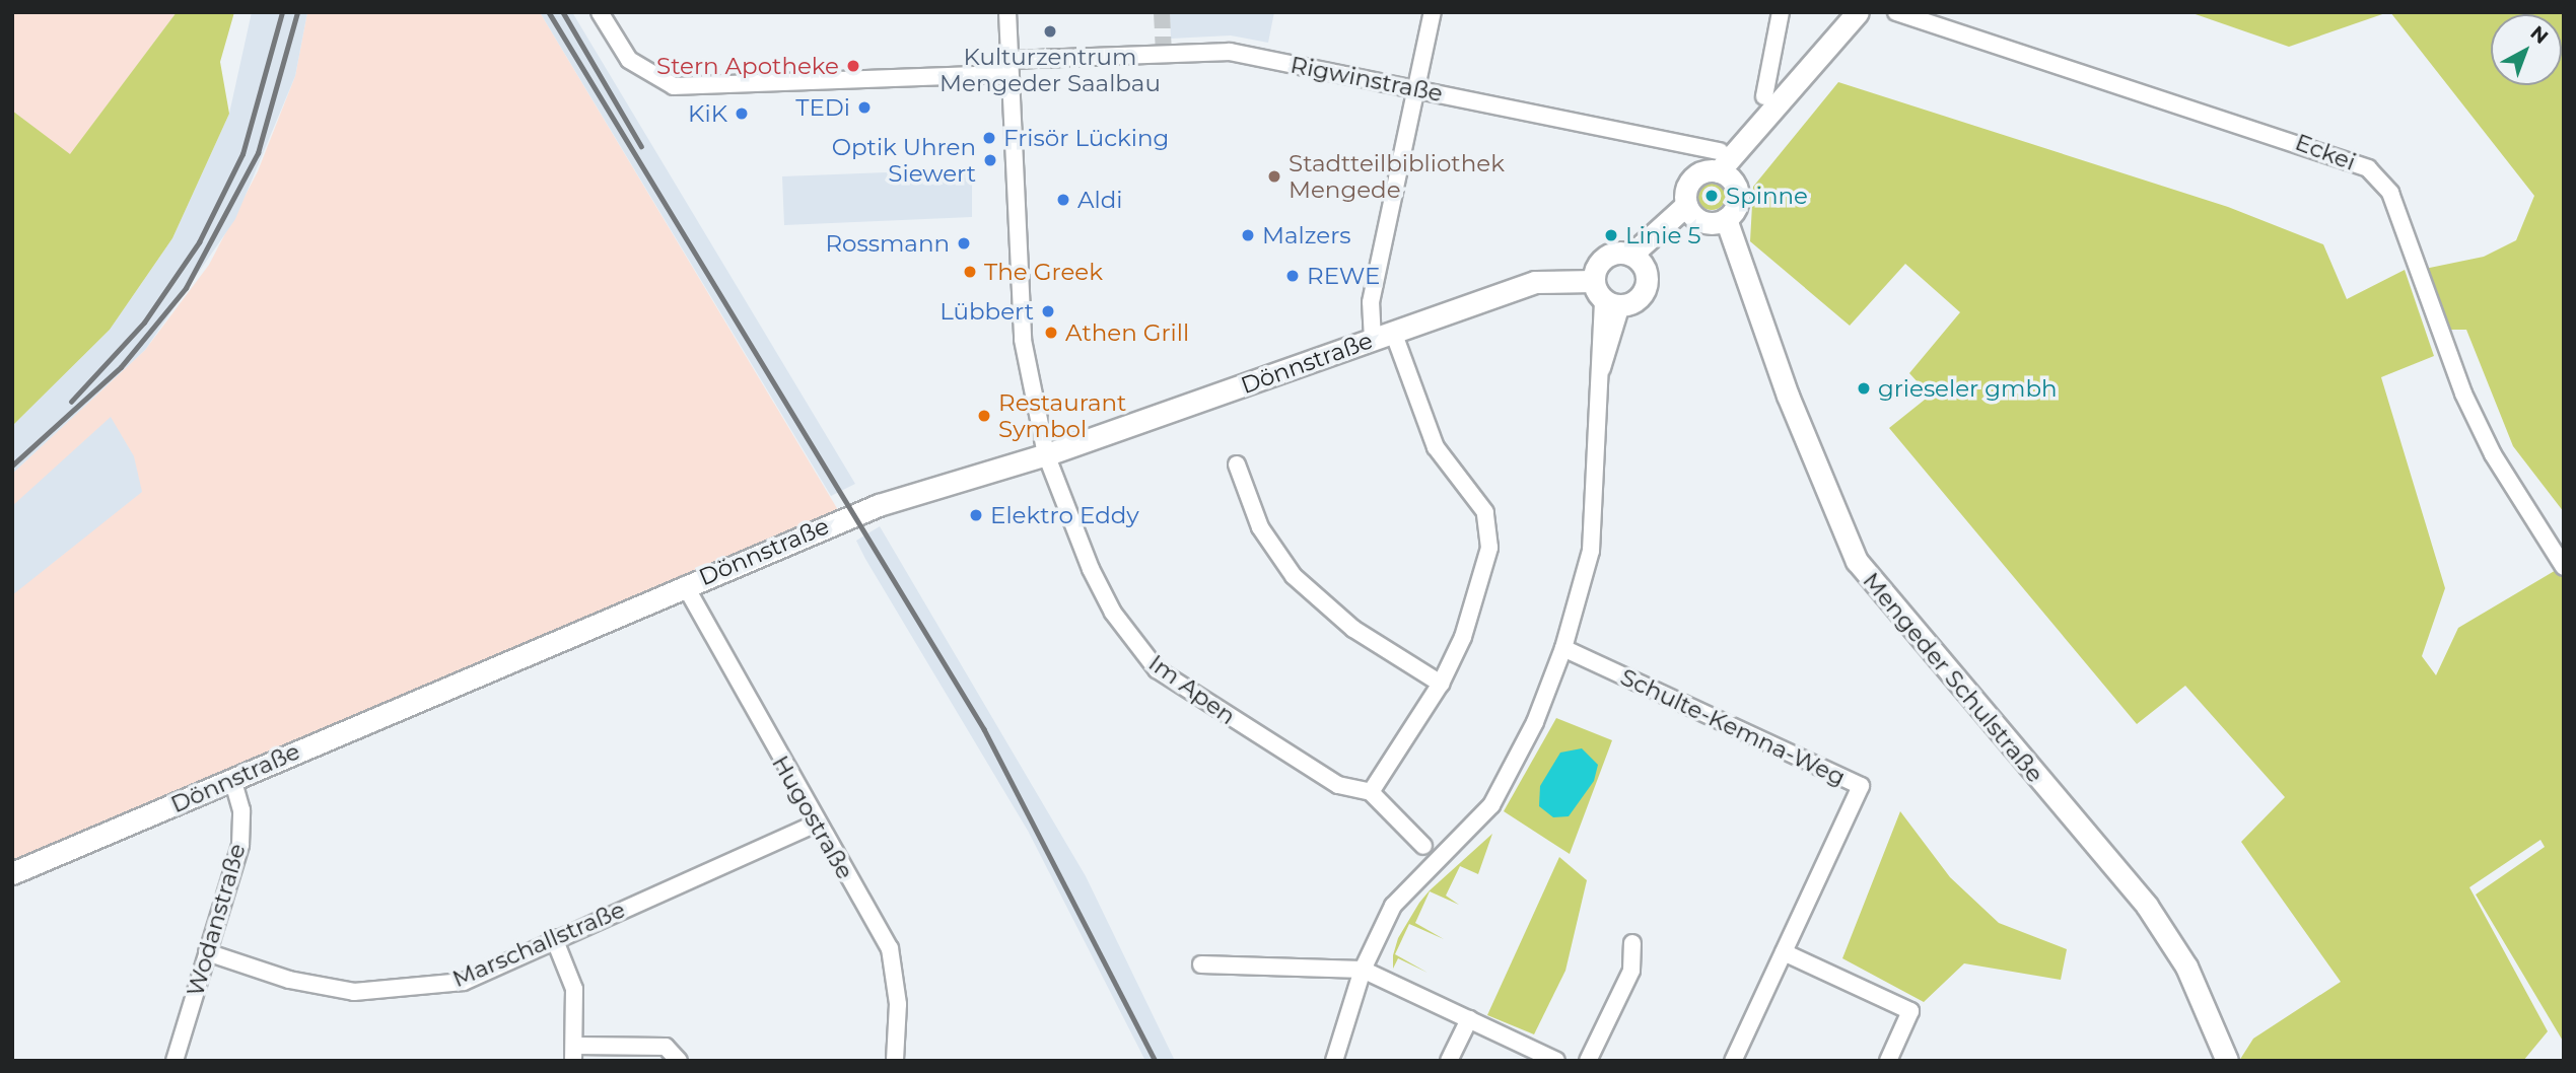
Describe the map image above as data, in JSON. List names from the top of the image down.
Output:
{
  "streets": {
    "street": [
      "Rigwinstraße",
      "Eckei",
      "Dönnstraße",
      "Mengeder Schulstraße",
      "Im Apen",
      "Schulte-Kemna-Weg",
      "Hugostraße",
      "Wodanstraße",
      "Marschallstraße"
    ]
  },
  "crossings": [
    ["Rigwinstraße", "Im Apen"],
    ["Dönnstraße", "Im Apen"],
    ["Dönnstraße", "Hugostraße"],
    ["Dönnstraße", "Wodanstraße"],
    ["Hugostraße", "Marschallstraße"],
    ["Wodanstraße", "Marschallstraße"]
  ],
  "places": [
    "Kulturzentrum Mengeder Saalbau",
    "Stern Apotheke",
    "TEDi",
    "KiK",
    "Frisör Lücking",
    "Optik Uhren Siewert",
    "Stadtteilbibliothek Mengede",
    "Spinne",
    "Aldi",
    "Malzers",
    "Linie 5",
    "Rossmann",
    "The Greek",
    "REWE",
    "Lübbert",
    "Athen Grill",
    "grieseler gmbh",
    "Restaurant Symbol",
    "Elektro Eddy"
  ],
  "north": "top right"
}
